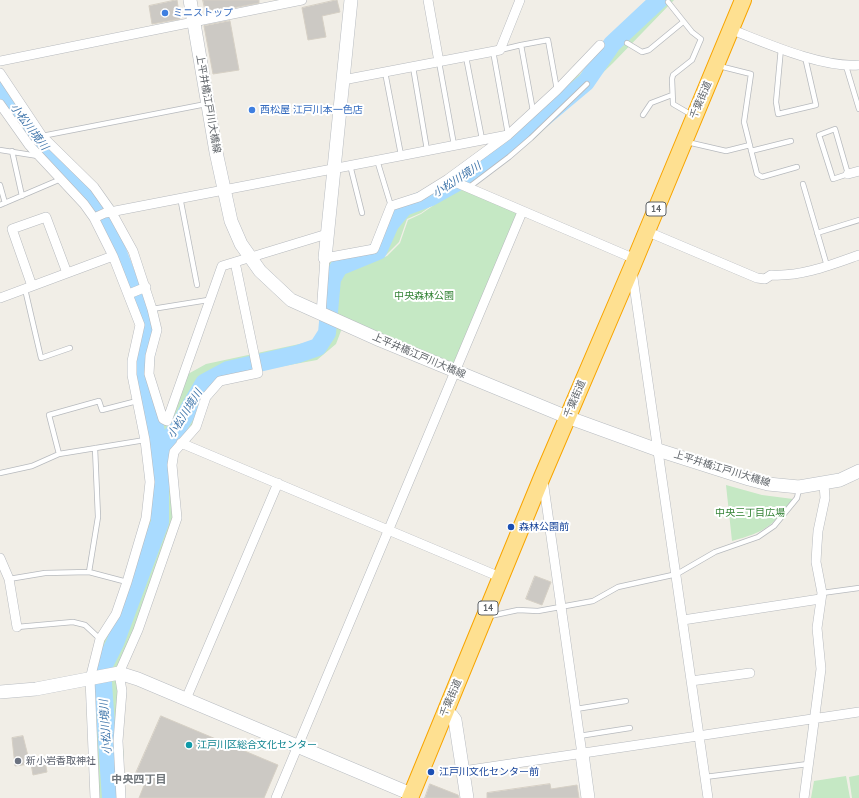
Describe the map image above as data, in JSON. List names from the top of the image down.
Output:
{
  "streets": {
    "highway": ["千葉街道", "14"],
    "street": ["上平井橋江戸川大橋線"]
  },
  "crossings": [
    ["千葉街道", "上平井橋江戸川大橋線"]
  ],
  "districts": ["中央四丁目"],
  "water": ["小松川境川"],
  "parks": ["中央森林公園", "中央三丁目広場"],
  "places": [
    "ミニストップ",
    "西松屋 江戸川本一色店",
    "森林公園前",
    "江戸川区総合文化センター",
    "新小岩香取神社",
    "江戸川文化センター前"
  ]
}
